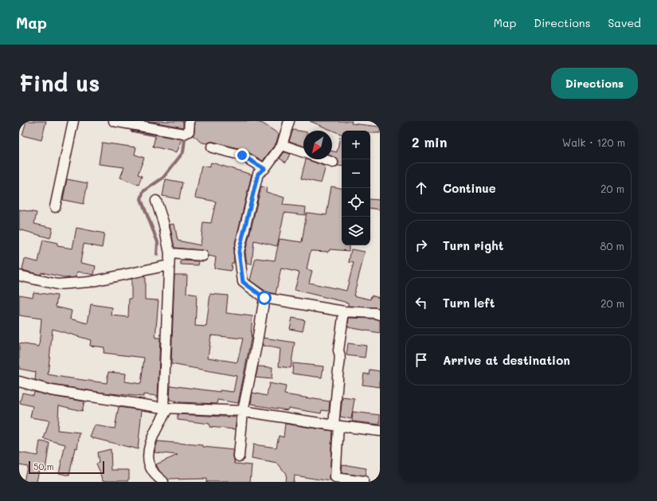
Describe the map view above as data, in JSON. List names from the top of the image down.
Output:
{
  "scale_bar": "50 m",
  "north": "bottom left",
  "page": {
    "header": "Map",
    "nav": ["Map", "Directions", "Saved"],
    "buttons": "Directions",
    "title": "Find us",
    "heading": ["2 min", "Walk · 120 m"],
    "map_buttons": ["+", "−"],
    "list": [
      ["Continue", "20 m"],
      ["Turn right", "80 m"],
      ["Turn left", "20 m"],
      "Arrive at destination"
    ],
    "scale": "50 m"
  }
}
